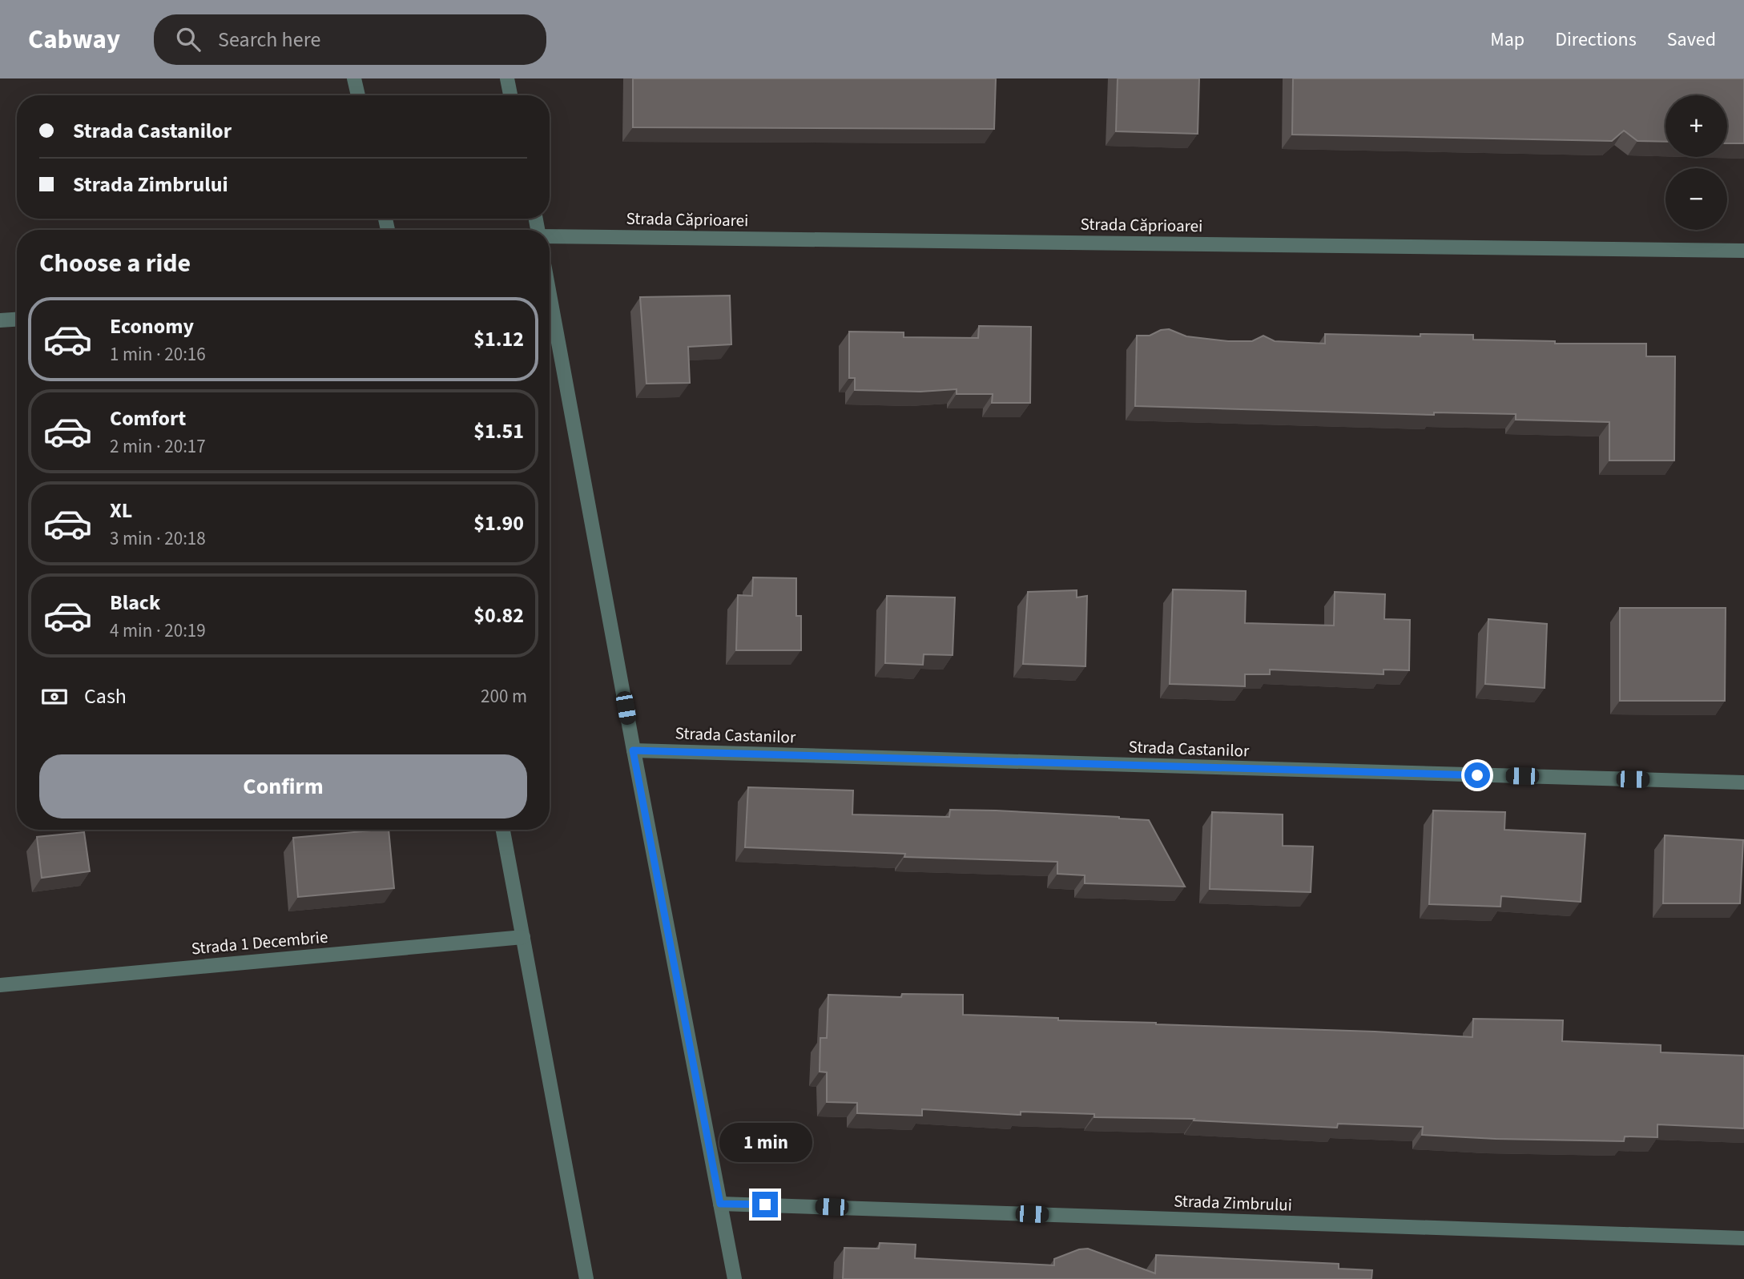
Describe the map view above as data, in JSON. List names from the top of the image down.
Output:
{
  "streets": {
    "street": [
      "Strada Căprioarei",
      "Strada Castanilor",
      "Strada 1 Decembrie",
      "Strada Zimbrului"
    ]
  },
  "page": {
    "header": "Cabway",
    "search": "Search here",
    "nav": ["Map", "Directions", "Saved"],
    "map_buttons": ["+", "−"],
    "banner": ["Strada Castanilor", "Strada Zimbrului"],
    "heading": "Choose a ride",
    "list": [
      {
        "name": "Economy",
        "note": "1 min · 20:16",
        "value": "$1.12"
      },
      {
        "name": "Comfort",
        "note": "2 min · 20:17",
        "value": "$1.51"
      },
      {
        "name": "XL",
        "note": "3 min · 20:18",
        "value": "$1.90"
      },
      {
        "name": "Black",
        "note": "4 min · 20:19",
        "value": "$0.82"
      }
    ],
    "pay": ["Cash", "200 m"],
    "buttons": "Confirm",
    "bubble": "1 min"
  }
}
